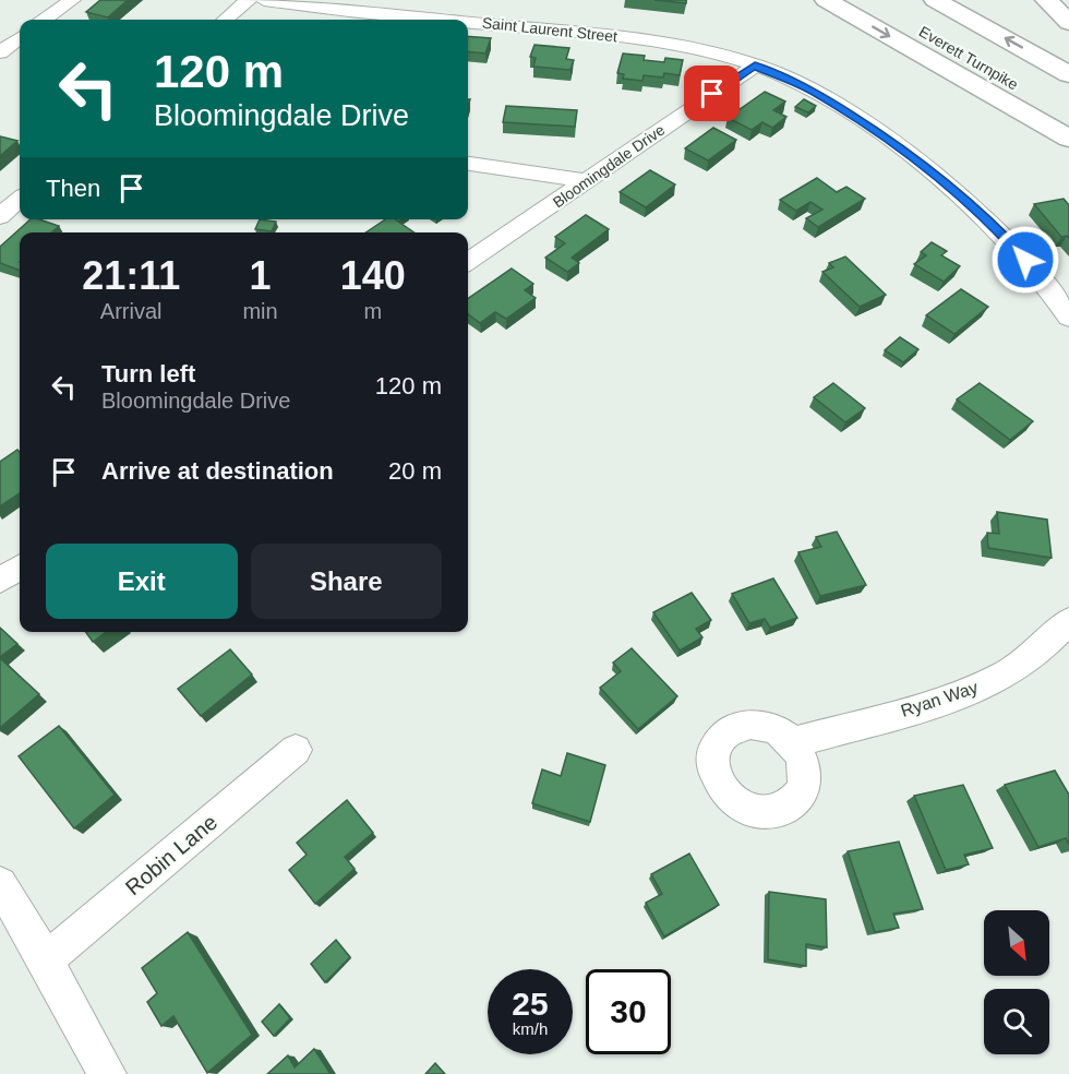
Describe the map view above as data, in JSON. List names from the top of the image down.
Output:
{
  "streets": {
    "highway": ["Everett Turnpike"],
    "street": [
      "Saint Laurent Street",
      "Bloomingdale Drive",
      "Ryan Way",
      "Robin Lane"
    ]
  },
  "crossings": [
    ["Saint Laurent Street", "Bloomingdale Drive"]
  ],
  "north": "bottom right",
  "page": {
    "turn": ["120 m", "Bloomingdale Drive"],
    "then": "Then",
    "eta": [
      "21:11",
      "Arrival",
      "1",
      "min",
      "140",
      "m"
    ],
    "list": [
      {
        "name": "Turn left",
        "note": "Bloomingdale Drive",
        "value": "120 m"
      },
      {
        "name": "Arrive at destination",
        "value": "20 m"
      }
    ],
    "buttons": ["Exit", "Share"],
    "speed": "25 km/h",
    "limit": "30"
  }
}
